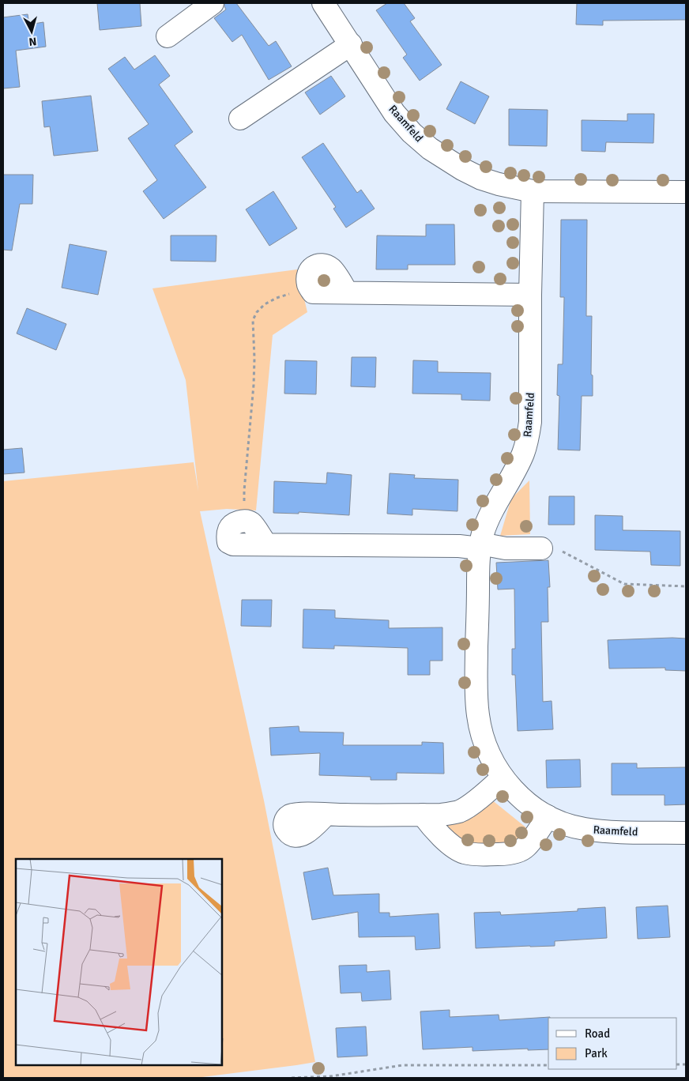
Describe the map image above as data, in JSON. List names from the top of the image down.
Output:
{
  "streets": {
    "street": ["Raamfeld"]
  },
  "legend": ["Road", "Park"],
  "north": "bottom"
}
